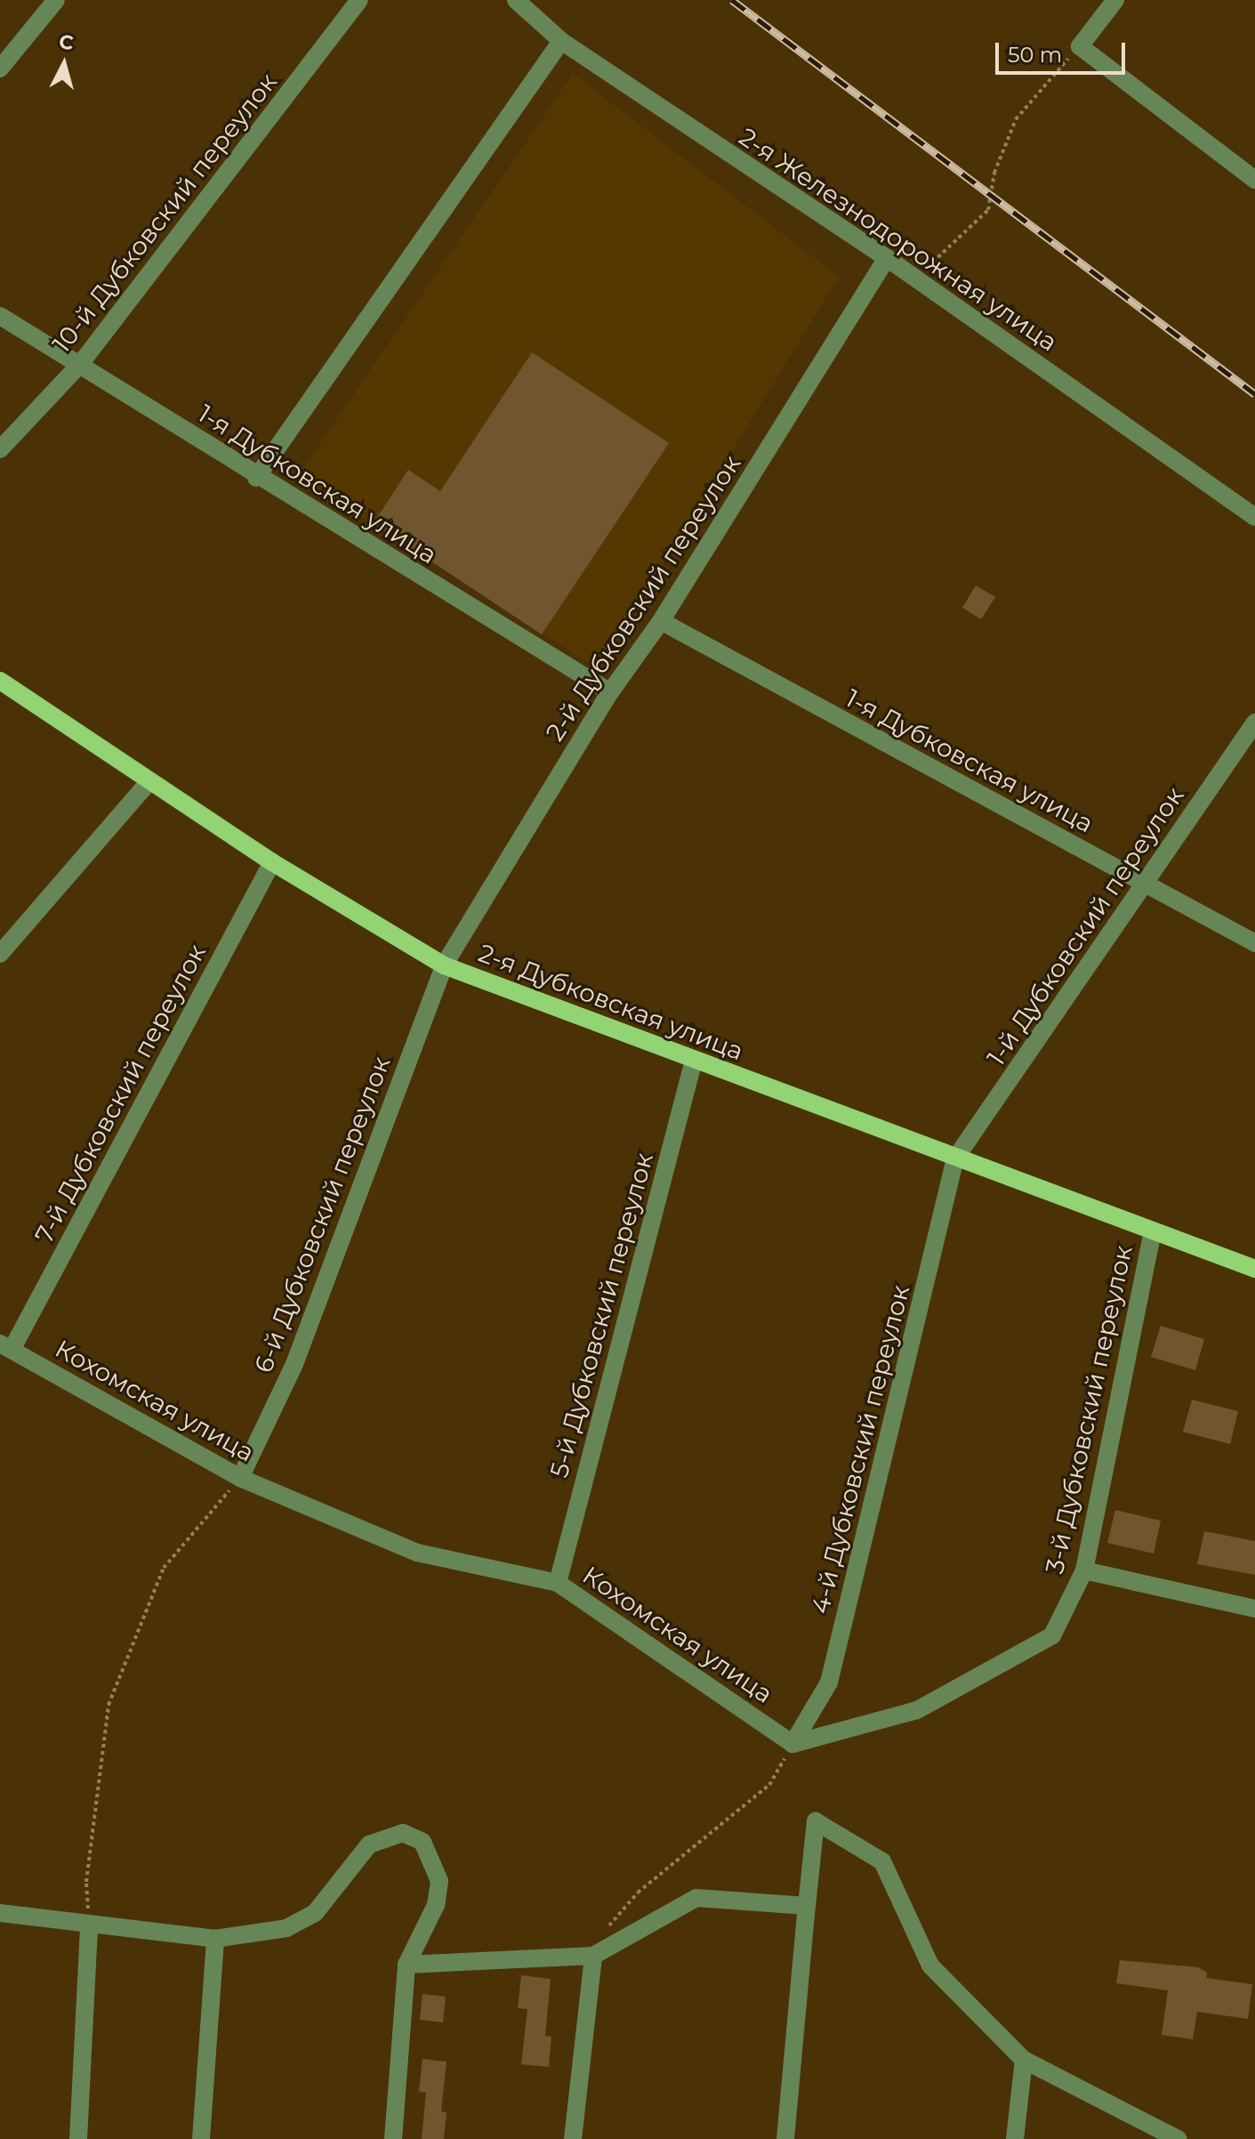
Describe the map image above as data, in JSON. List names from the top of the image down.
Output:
{
  "streets": {
    "main road": ["2-я Дубковская улица"],
    "street": [
      "10-й Дубковский переулок",
      "2-я Железнодорожная улица",
      "1-я Дубковская улица",
      "2-й Дубковский переулок",
      "1-й Дубковский переулок",
      "7-й Дубковский переулок",
      "6-й Дубковский переулок",
      "5-й Дубковский переулок",
      "Кохомская улица",
      "3-й Дубковский переулок",
      "4-й Дубковский переулок"
    ]
  },
  "crossings": [
    ["10-й Дубковский переулок", "1-я Дубковская улица"],
    ["2-я Железнодорожная улица", "2-й Дубковский переулок"],
    ["1-я Дубковская улица", "2-й Дубковский переулок"],
    ["1-я Дубковская улица", "1-й Дубковский переулок"],
    ["2-й Дубковский переулок", "2-я Дубковская улица"],
    ["2-й Дубковский переулок", "6-й Дубковский переулок"],
    ["1-й Дубковский переулок", "2-я Дубковская улица"],
    ["1-й Дубковский переулок", "4-й Дубковский переулок"],
    ["2-я Дубковская улица", "7-й Дубковский переулок"],
    ["2-я Дубковская улица", "6-й Дубковский переулок"],
    ["2-я Дубковская улица", "5-й Дубковский переулок"],
    ["2-я Дубковская улица", "3-й Дубковский переулок"],
    ["2-я Дубковская улица", "4-й Дубковский переулок"],
    ["7-й Дубковский переулок", "Кохомская улица"],
    ["6-й Дубковский переулок", "Кохомская улица"],
    ["5-й Дубковский переулок", "Кохомская улица"],
    ["Кохомская улица", "3-й Дубковский переулок"],
    ["Кохомская улица", "4-й Дубковский переулок"],
    ["3-й Дубковский переулок", "4-й Дубковский переулок"]
  ],
  "scale_bar": "50 m",
  "north": "top"
}
